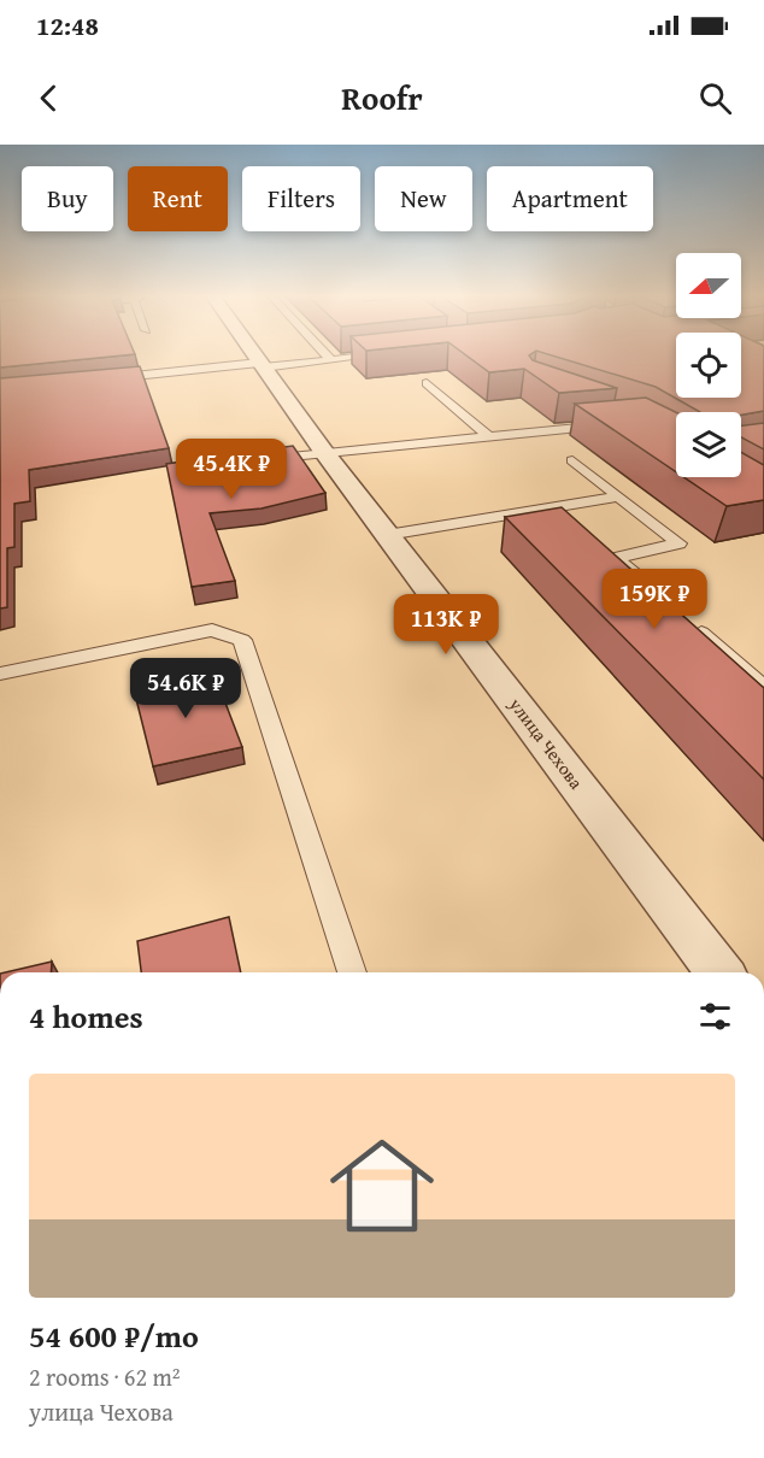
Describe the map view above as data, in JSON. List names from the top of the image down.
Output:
{
  "streets": {
    "street": ["улица Чехова"]
  },
  "north": "left",
  "page": {
    "status": "12:48",
    "header": "Roofr",
    "chip": [
      "Buy",
      "Rent",
      "Filters",
      "New",
      "Apartment"
    ],
    "price": [
      "45.4K ₽",
      "159K ₽",
      "113K ₽",
      "54.6K ₽"
    ],
    "heading": "4 homes",
    "list": [
      {
        "name": "54 600 ₽/mo",
        "note": "2 rooms · 62 m² · улица Чехова"
      }
    ]
  }
}
